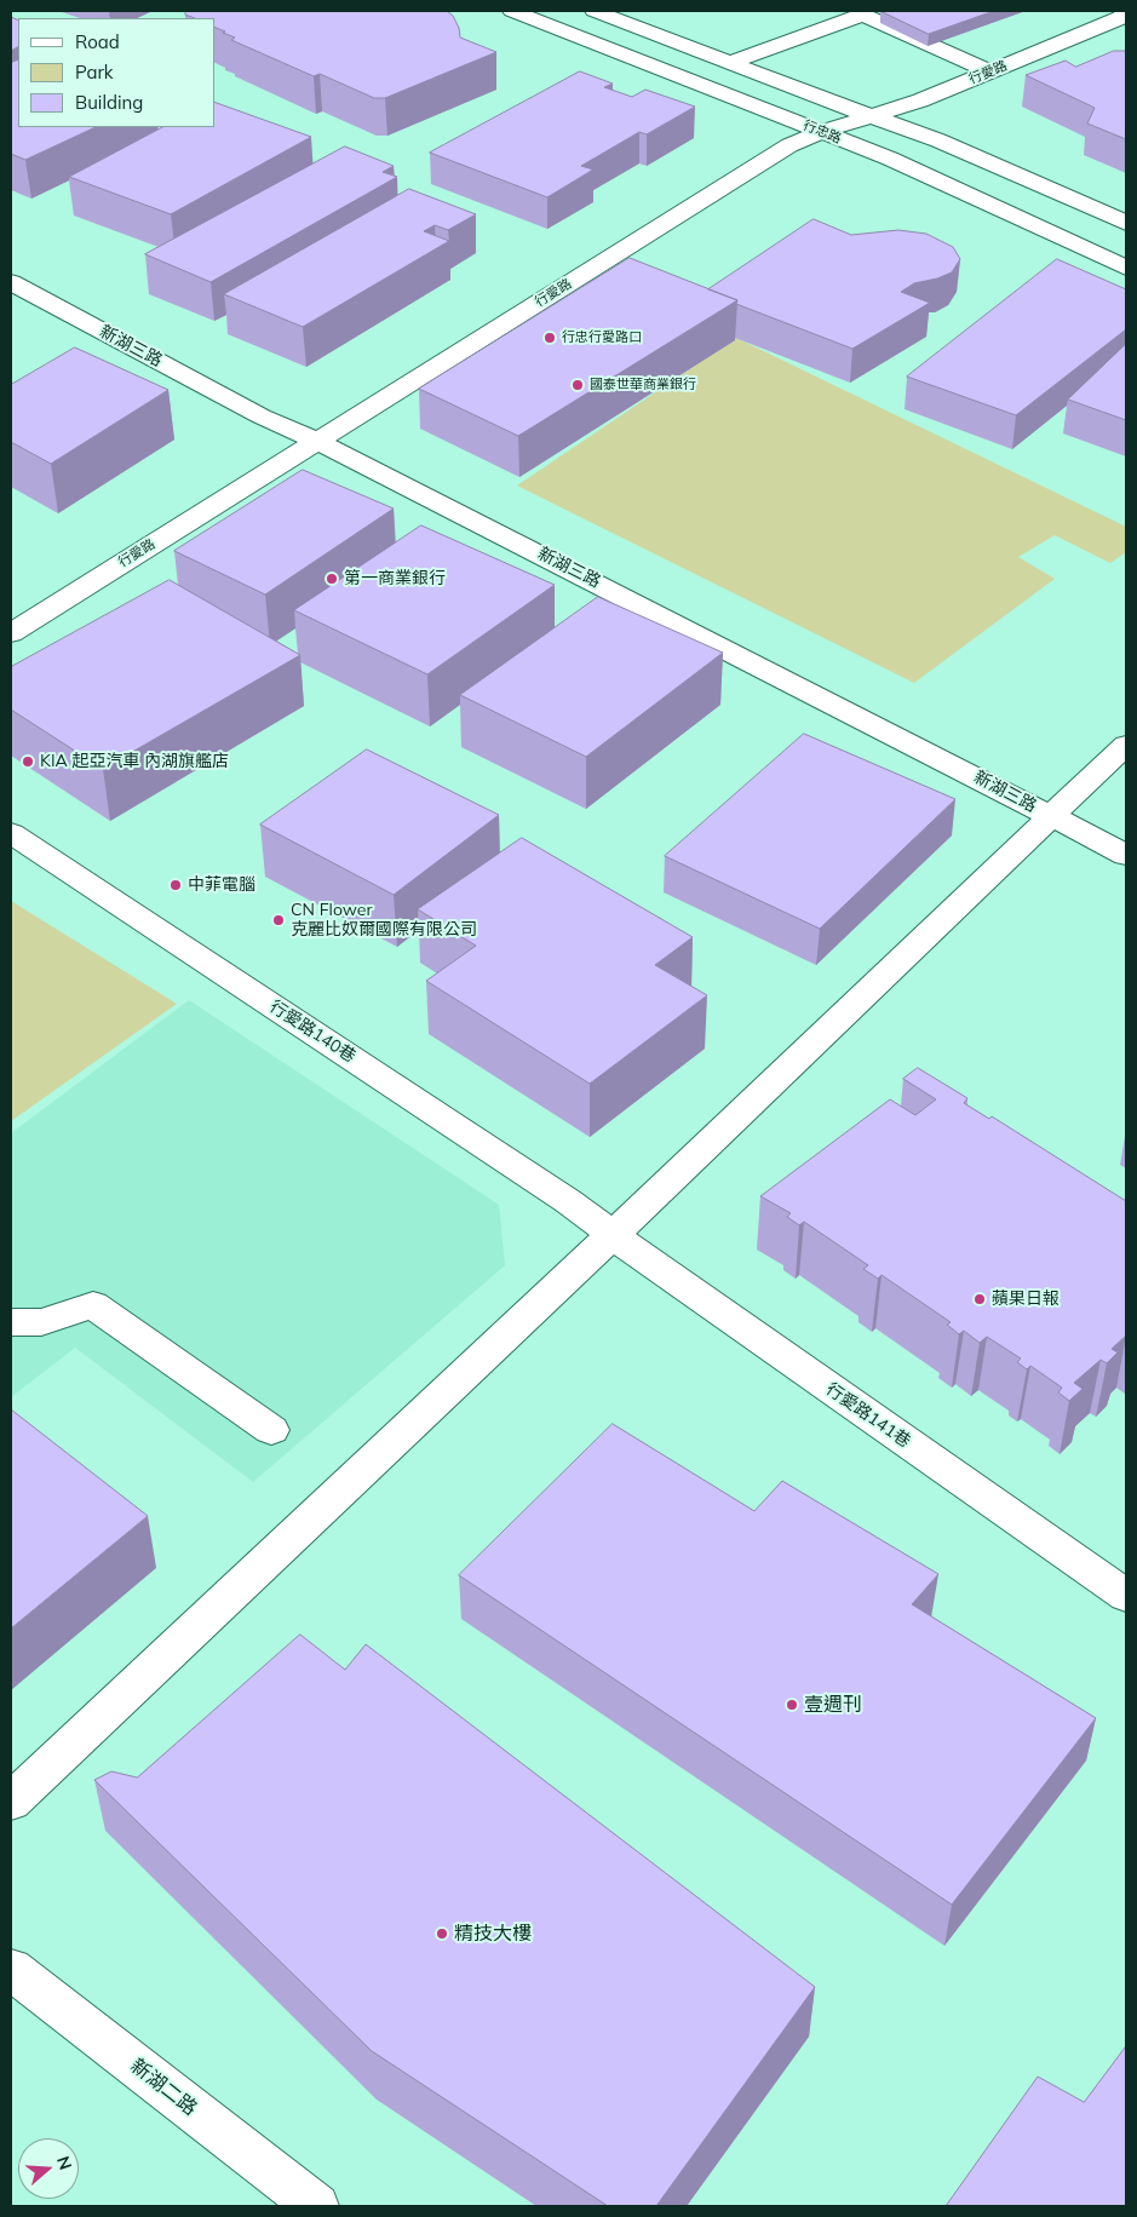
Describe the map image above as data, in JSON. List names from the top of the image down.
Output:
{
  "streets": {
    "street": [
      "行愛路",
      "行忠路",
      "新湖三路",
      "行愛路140巷",
      "行愛路141巷",
      "新湖二路"
    ]
  },
  "crossings": [
    ["行愛路", "行忠路"],
    ["行愛路", "新湖三路"],
    ["行愛路140巷", "行愛路141巷"]
  ],
  "places": [
    "行忠行愛路口",
    "國泰世華商業銀行",
    "第一商業銀行",
    "KIA 起亞汽車 內湖旗艦店",
    "中菲電腦",
    "CN Flower 克麗比奴爾國際有限公司",
    "蘋果日報",
    "壹週刊",
    "精技大樓"
  ],
  "legend": ["Road", "Park", "Building"],
  "north": "right"
}
